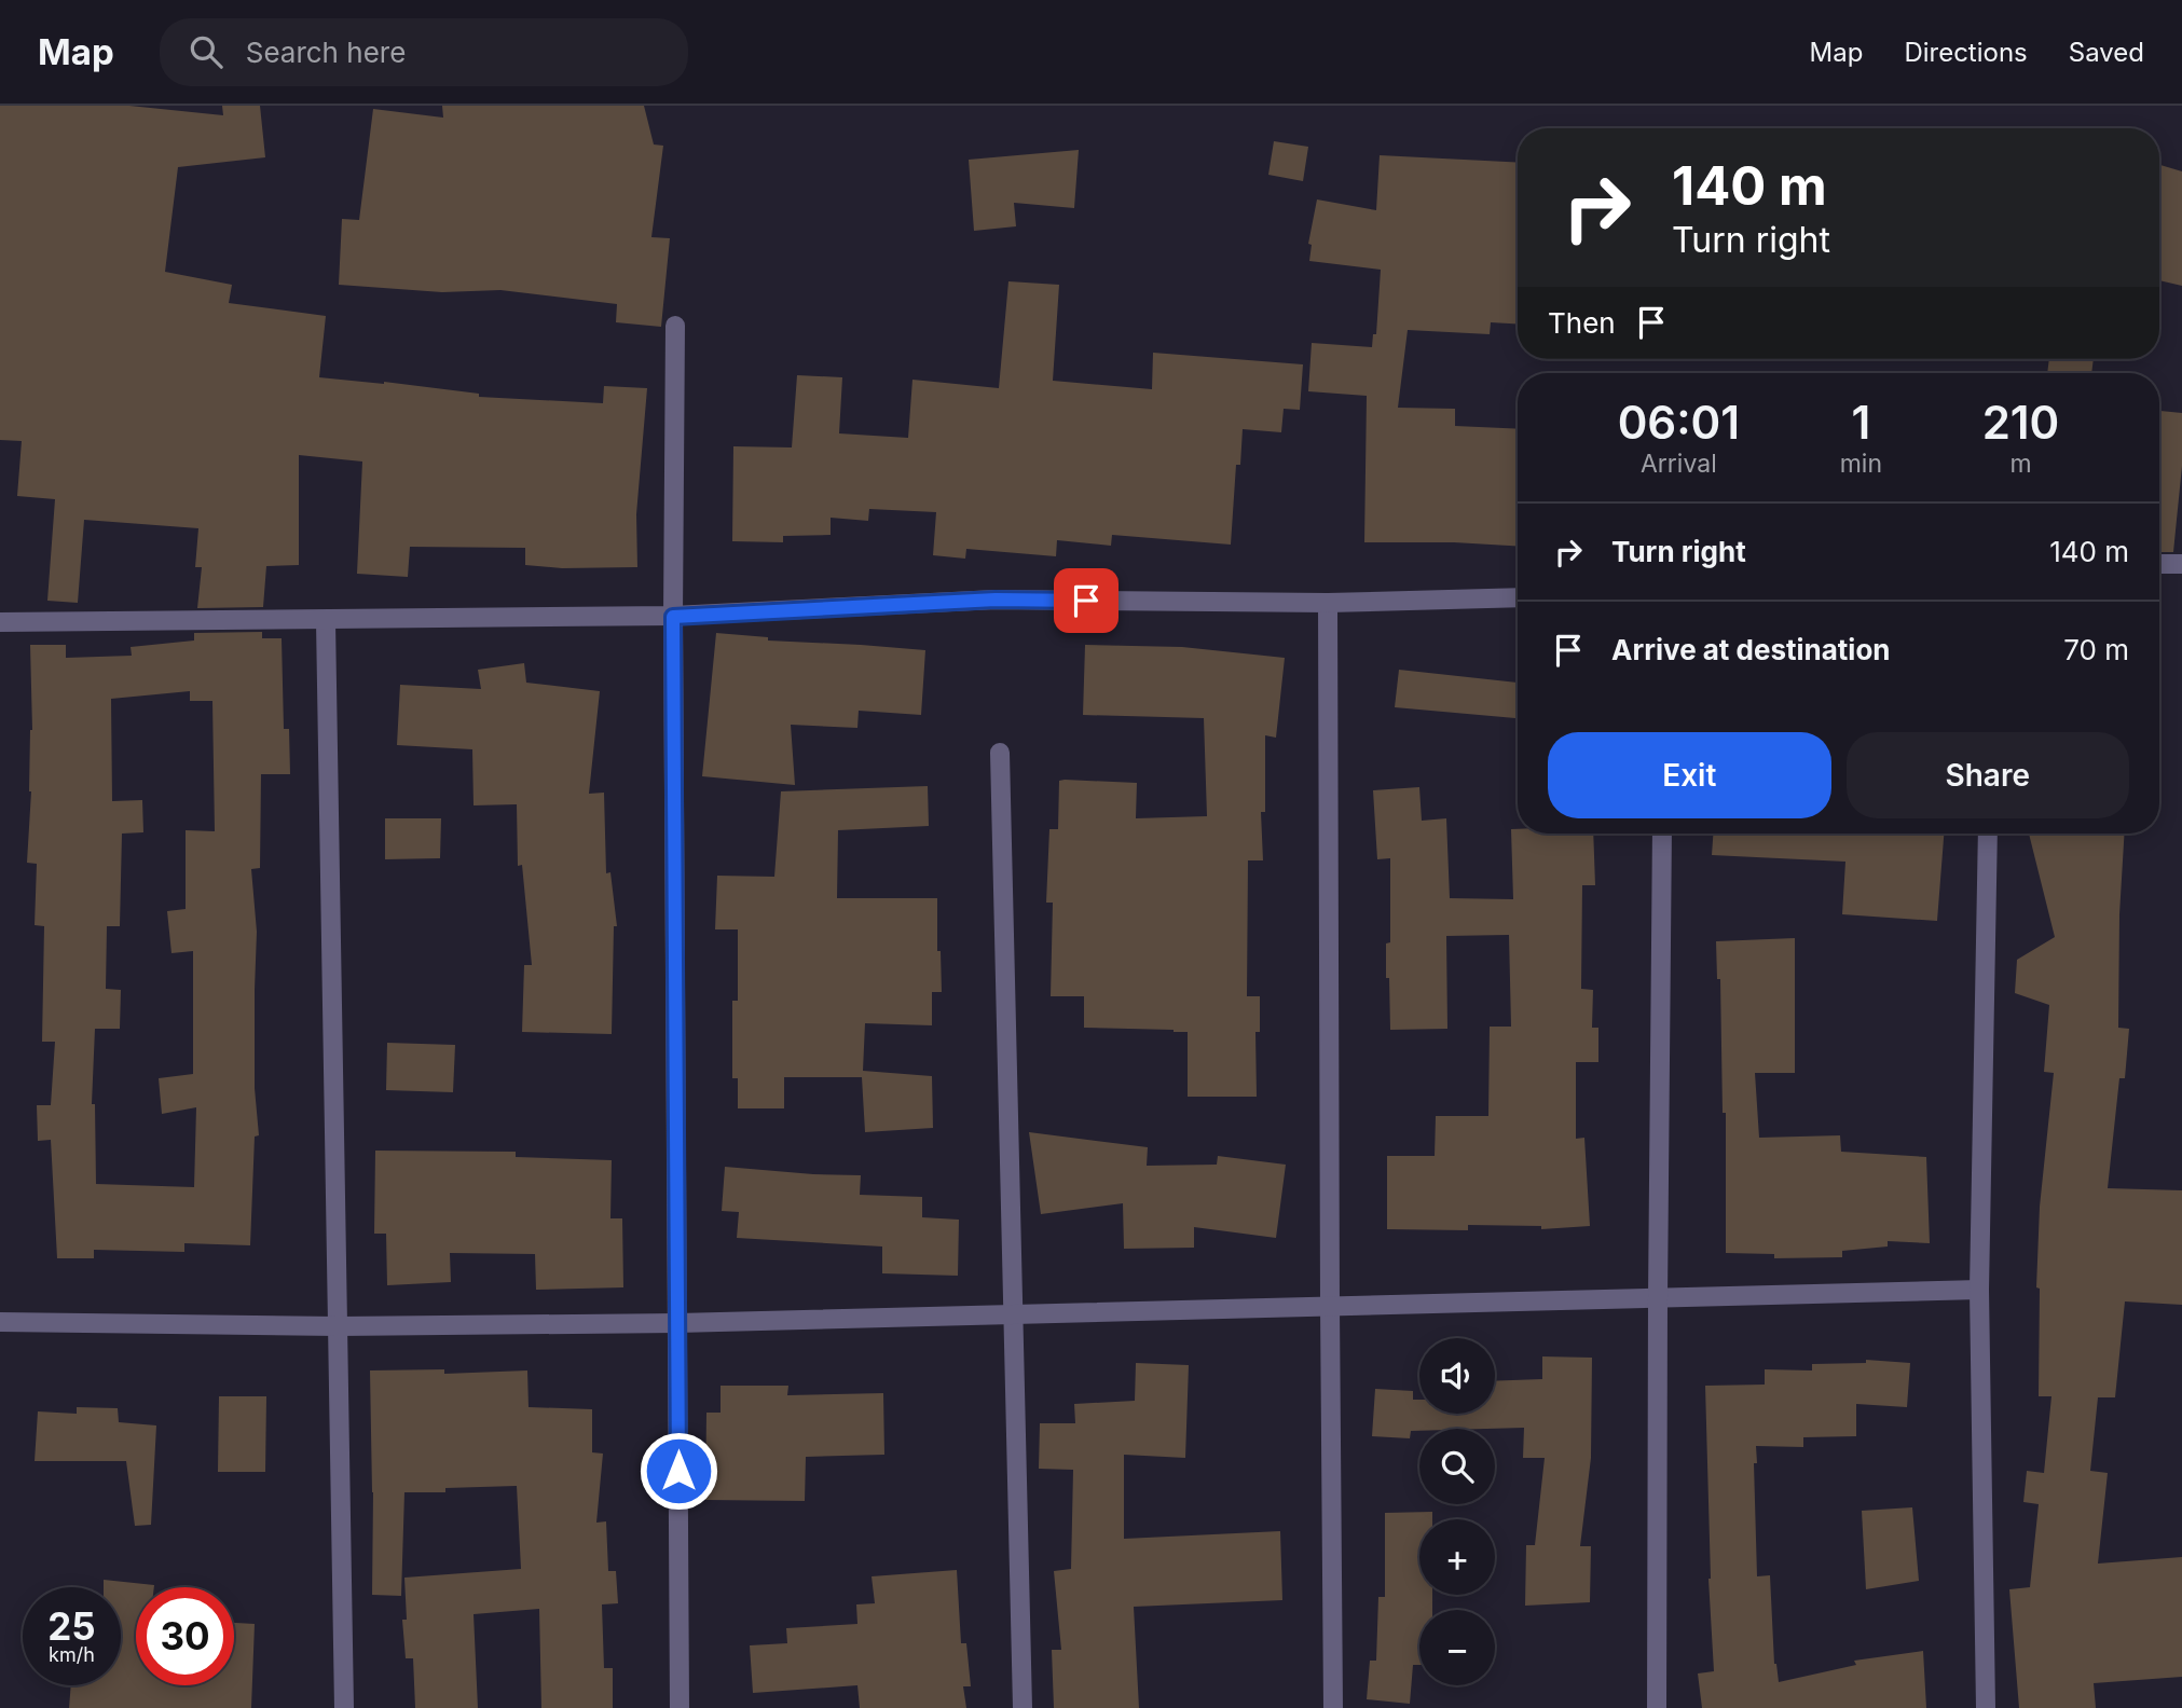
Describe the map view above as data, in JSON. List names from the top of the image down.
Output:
{
  "page": {
    "header": "Map",
    "search": "Search here",
    "nav": ["Map", "Directions", "Saved"],
    "turn": ["140 m", "Turn right"],
    "then": "Then",
    "eta": [
      "06:01",
      "Arrival",
      "1",
      "min",
      "210",
      "m"
    ],
    "list": [
      {
        "name": "Turn right",
        "value": "140 m"
      },
      {
        "name": "Arrive at destination",
        "value": "70 m"
      }
    ],
    "buttons": ["Exit", "Share"],
    "map_buttons": ["+", "−"],
    "speed": "25 km/h",
    "limit": "30"
  }
}
